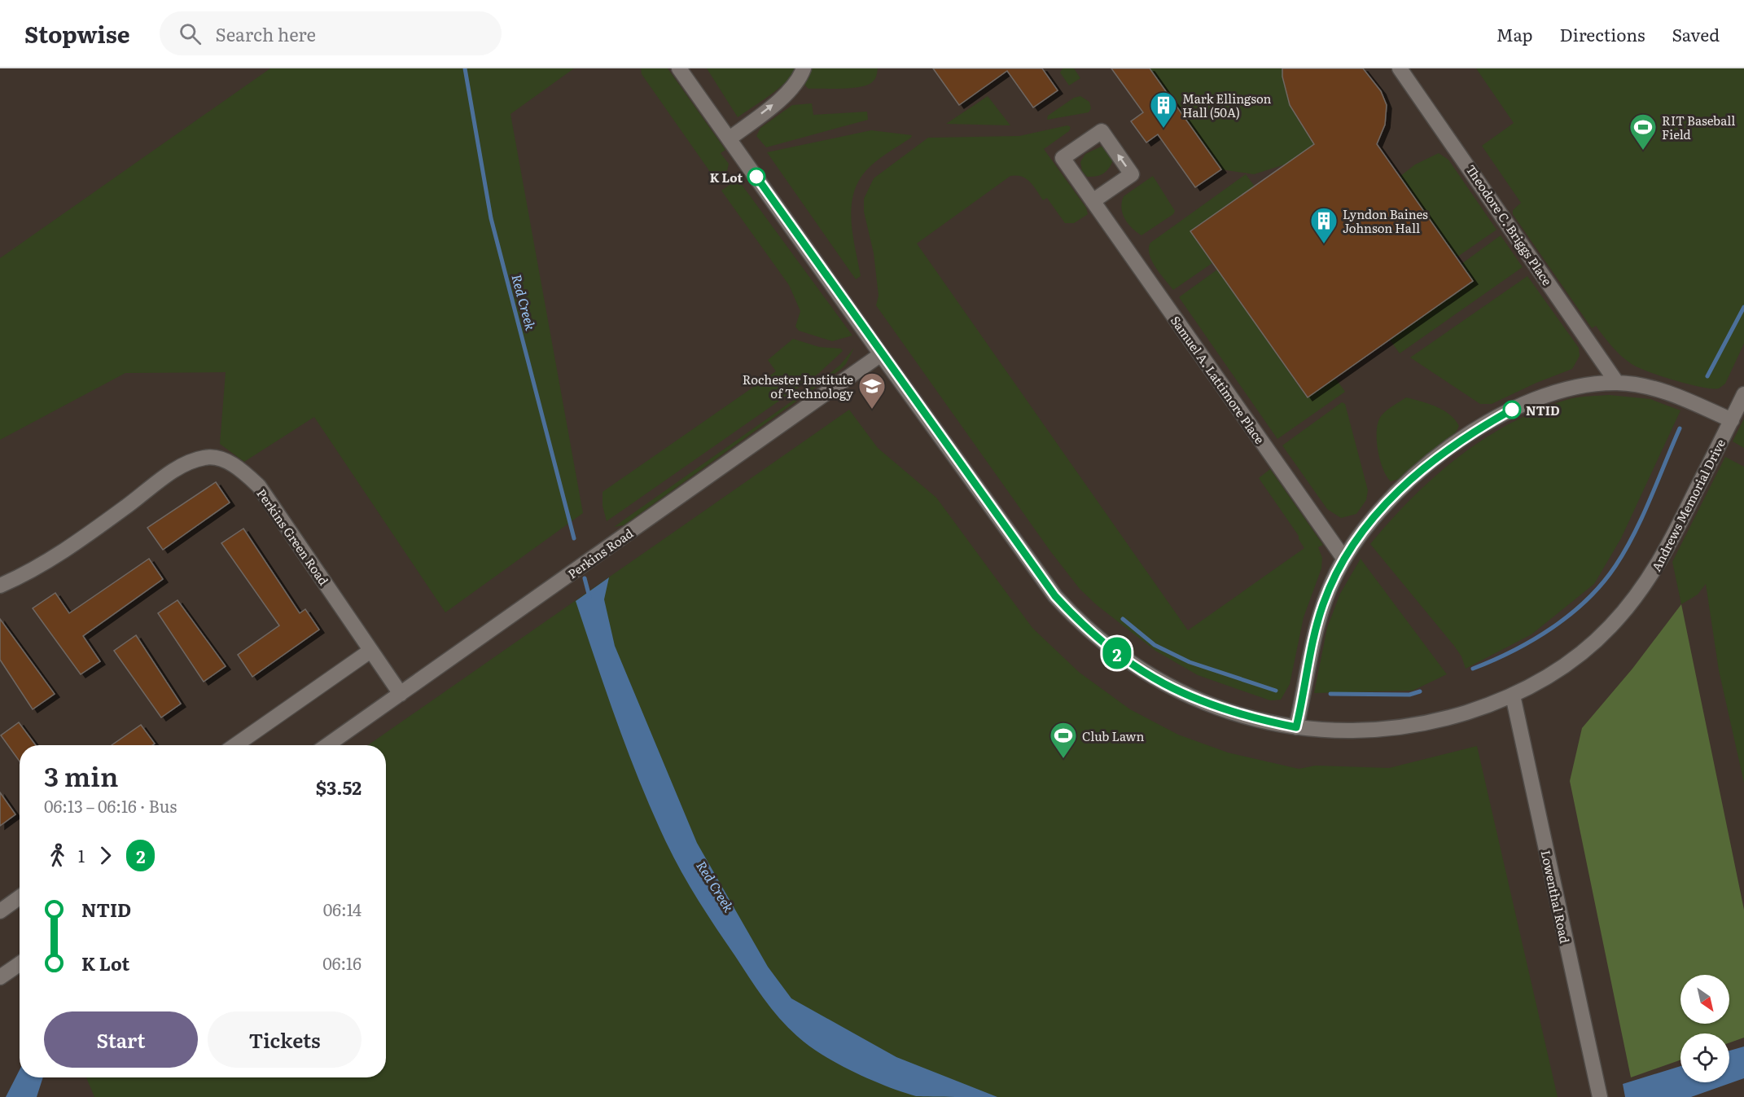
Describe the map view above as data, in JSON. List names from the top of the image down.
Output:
{
  "streets": {
    "street": [
      "Theodore C. Briggs Place",
      "Samuel A. Lattimore Place",
      "Andrews Memorial Drive",
      "Perkins Green Road",
      "Perkins Road",
      "Lowenthal Road"
    ]
  },
  "crossings": [
    ["Andrews Memorial Drive", "Perkins Road"],
    ["Andrews Memorial Drive", "Lowenthal Road"],
    ["Perkins Green Road", "Perkins Road"]
  ],
  "water": ["Red Creek"],
  "places": {
    "building": ["Mark Ellingson Hall (50A)", "Lyndon Baines Johnson Hall"],
    "sports": ["RIT Baseball Field", "Club Lawn"],
    "other": ["K Lot", "NTID"],
    "school or university": ["Rochester Institute of Technology"]
  },
  "lines": ["bus line 2"],
  "north": "bottom right",
  "page": {
    "header": "Stopwise",
    "search": "Search here",
    "nav": ["Map", "Directions", "Saved"],
    "on_map": "2",
    "heading": ["3 min", "06:13 – 06:16 · Bus", "$3.52"],
    "legs": ["1", "2"],
    "list": [
      {
        "name": "NTID",
        "value": "06:14"
      },
      {
        "name": "K Lot",
        "value": "06:16"
      }
    ],
    "buttons": ["Start", "Tickets"]
  }
}
